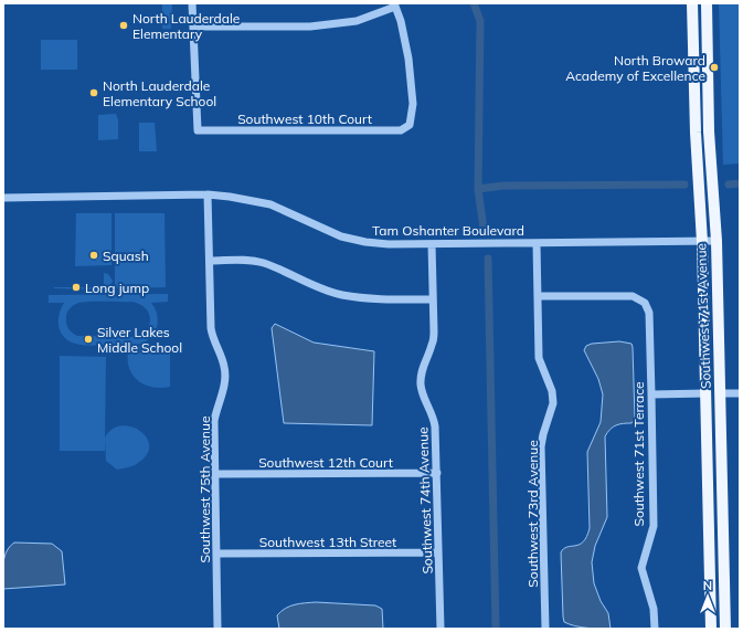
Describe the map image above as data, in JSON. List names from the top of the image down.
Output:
{
  "streets": {
    "main road": ["Southwest 71st Avenue"],
    "street": [
      "Southwest 10th Court",
      "Tam Oshanter Boulevard",
      "Southwest 71st Terrace",
      "Southwest 12th Court",
      "Southwest 75th Avenue",
      "Southwest 74th Avenue",
      "Southwest 73rd Avenue",
      "Southwest 13th Street"
    ]
  },
  "crossings": [
    ["Tam Oshanter Boulevard", "Southwest 71st Avenue"],
    ["Tam Oshanter Boulevard", "Southwest 75th Avenue"],
    ["Tam Oshanter Boulevard", "Southwest 74th Avenue"],
    ["Tam Oshanter Boulevard", "Southwest 73rd Avenue"],
    ["Southwest 71st Terrace", "Southwest 73rd Avenue"],
    ["Southwest 12th Court", "Southwest 75th Avenue"],
    ["Southwest 12th Court", "Southwest 74th Avenue"],
    ["Southwest 75th Avenue", "Southwest 13th Street"],
    ["Southwest 74th Avenue", "Southwest 13th Street"]
  ],
  "places": [
    "North Lauderdale Elementary",
    "North Broward Academy of Excellence",
    "North Lauderdale Elementary School",
    "Squash",
    "Long jump",
    "Silver Lakes Middle School"
  ],
  "north": "top"
}
